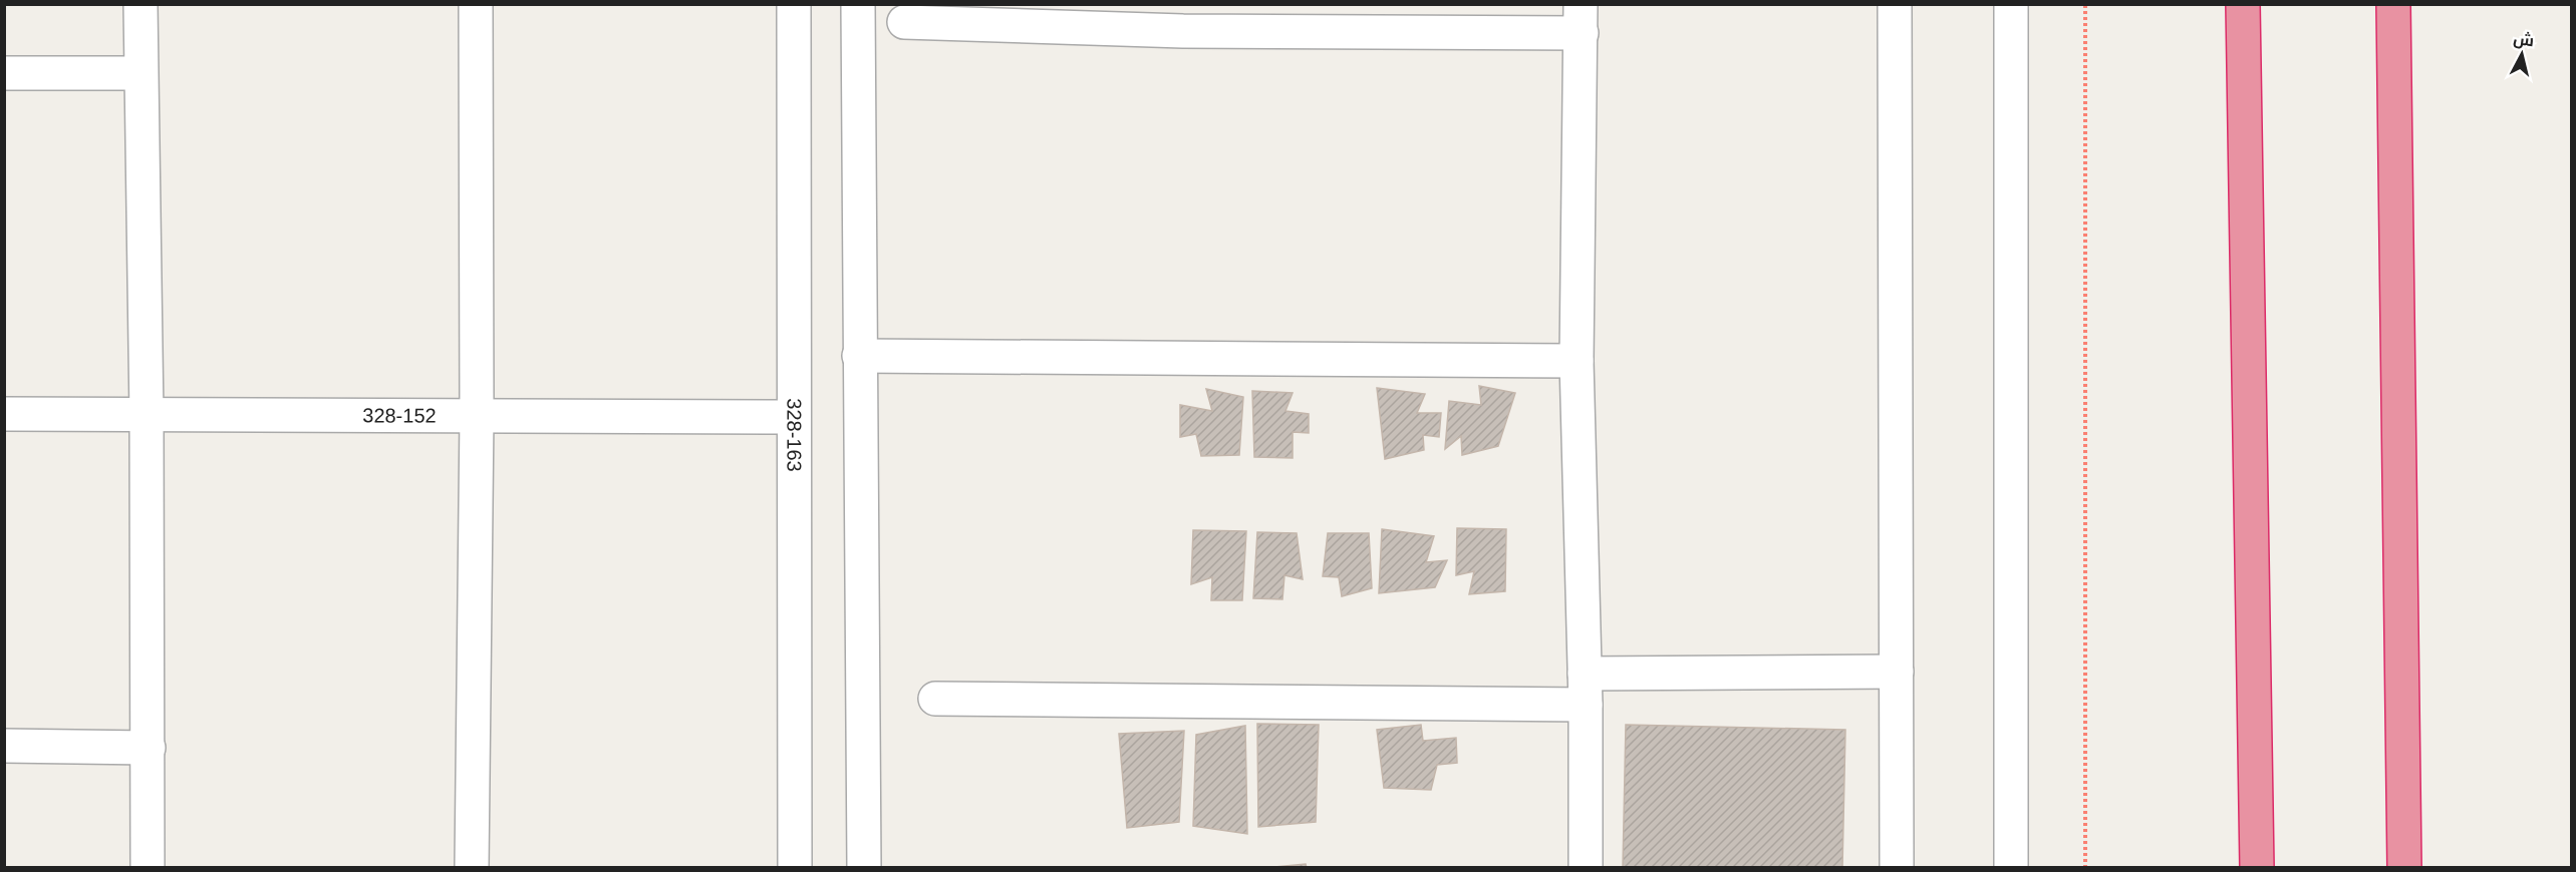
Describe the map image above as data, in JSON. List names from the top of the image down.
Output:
{
  "streets": {
    "street": ["328-152", "328-163"]
  },
  "crossings": [
    ["328-152", "328-163"]
  ],
  "north": "top"
}
